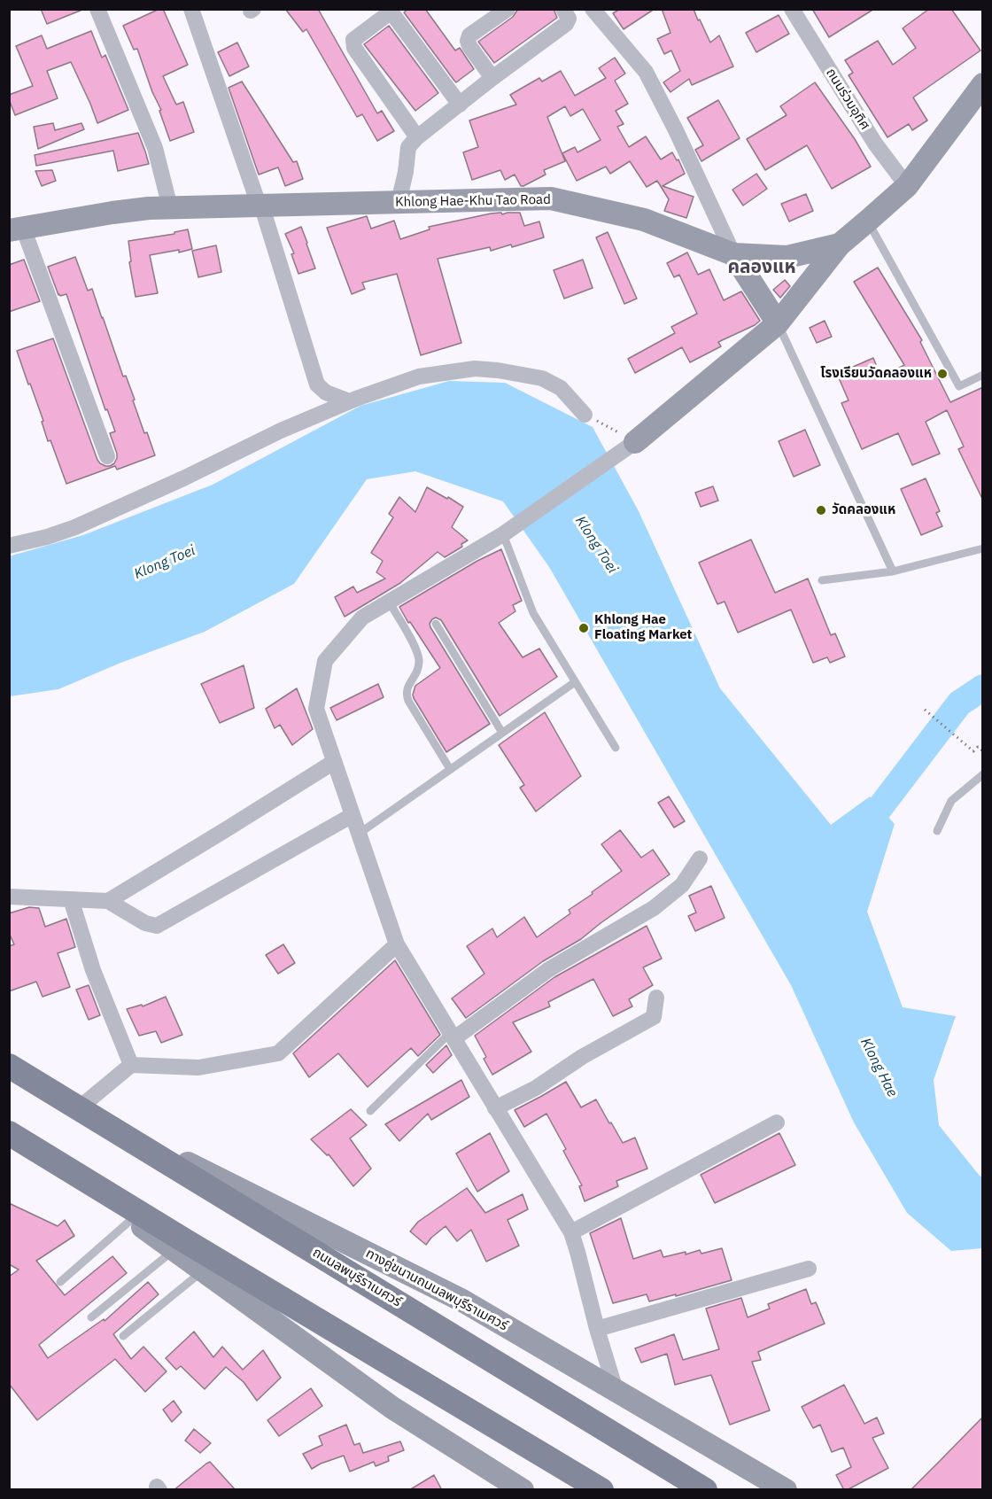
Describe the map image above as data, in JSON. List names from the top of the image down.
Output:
{
  "streets": {
    "main road": ["ถนนลพบุรีราเมศวร์"],
    "street": ["ถนนร่วมอุทิศ", "Khlong Hae-Khu Tao Road", "ทางคู่ขนานถนนลพบุรีราเมศวร์"]
  },
  "crossings": [
    ["ถนนร่วมอุทิศ", "Khlong Hae-Khu Tao Road"],
    ["ถนนลพบุรีราเมศวร์", "ทางคู่ขนานถนนลพบุรีราเมศวร์"]
  ],
  "districts": ["คลองแห"],
  "water": ["Klong Toei", "Klong Hae"],
  "places": ["โรงเรียนวัดคลองแห", "วัดคลองแห", "Khlong Hae Floating Market"]
}
